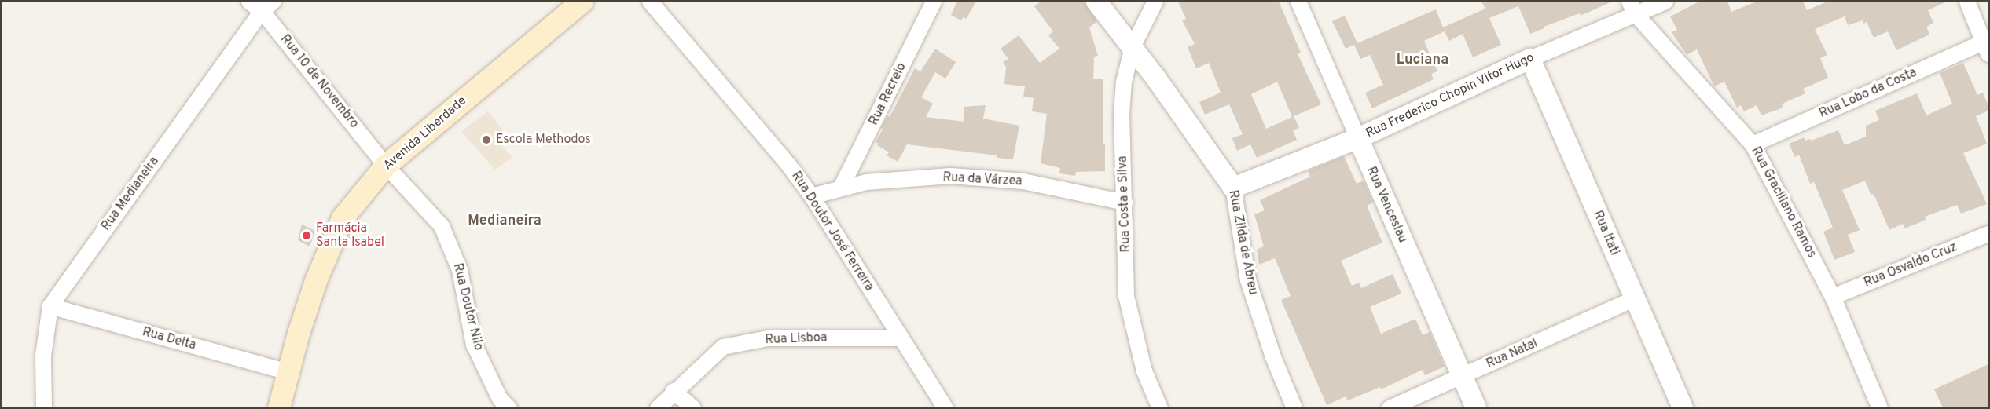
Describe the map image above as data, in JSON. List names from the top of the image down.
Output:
{
  "streets": {
    "main road": ["Avenida Liberdade"],
    "street": [
      "Rua 10 de Novembro",
      "Rua Lobo da Costa",
      "Rua Recreio",
      "Rua Frederico Chopin Vitor Hugo",
      "Rua da Várzea",
      "Rua Medianeira",
      "Rua Graciliano Ramos",
      "Rua Costa e Silva",
      "Rua Venceslau",
      "Rua Doutor José Ferreira",
      "Rua Itati",
      "Rua Zilda de Abreu",
      "Rua Osvaldo Cruz",
      "Rua Doutor Nilo",
      "Rua Delta",
      "Rua Lisboa",
      "Rua Natal"
    ]
  },
  "crossings": [
    ["Rua 10 de Novembro", "Avenida Liberdade"],
    ["Rua 10 de Novembro", "Rua Medianeira"],
    ["Rua 10 de Novembro", "Rua Doutor Nilo"],
    ["Rua Lobo da Costa", "Rua Graciliano Ramos"],
    ["Rua Recreio", "Rua da Várzea"],
    ["Rua Frederico Chopin Vitor Hugo", "Rua Graciliano Ramos"],
    ["Rua Frederico Chopin Vitor Hugo", "Rua Venceslau"],
    ["Rua Frederico Chopin Vitor Hugo", "Rua Itati"],
    ["Rua Frederico Chopin Vitor Hugo", "Rua Zilda de Abreu"],
    ["Avenida Liberdade", "Rua Doutor Nilo"],
    ["Avenida Liberdade", "Rua Delta"],
    ["Rua da Várzea", "Rua Costa e Silva"],
    ["Rua da Várzea", "Rua Doutor José Ferreira"],
    ["Rua Medianeira", "Rua Delta"],
    ["Rua Graciliano Ramos", "Rua Osvaldo Cruz"],
    ["Rua Costa e Silva", "Rua Zilda de Abreu"],
    ["Rua Venceslau", "Rua Natal"],
    ["Rua Doutor José Ferreira", "Rua Lisboa"],
    ["Rua Itati", "Rua Natal"]
  ],
  "districts": ["Luciana", "Medianeira"],
  "places": ["Escola Methodos", "Farmácia Santa Isabel"]
}
